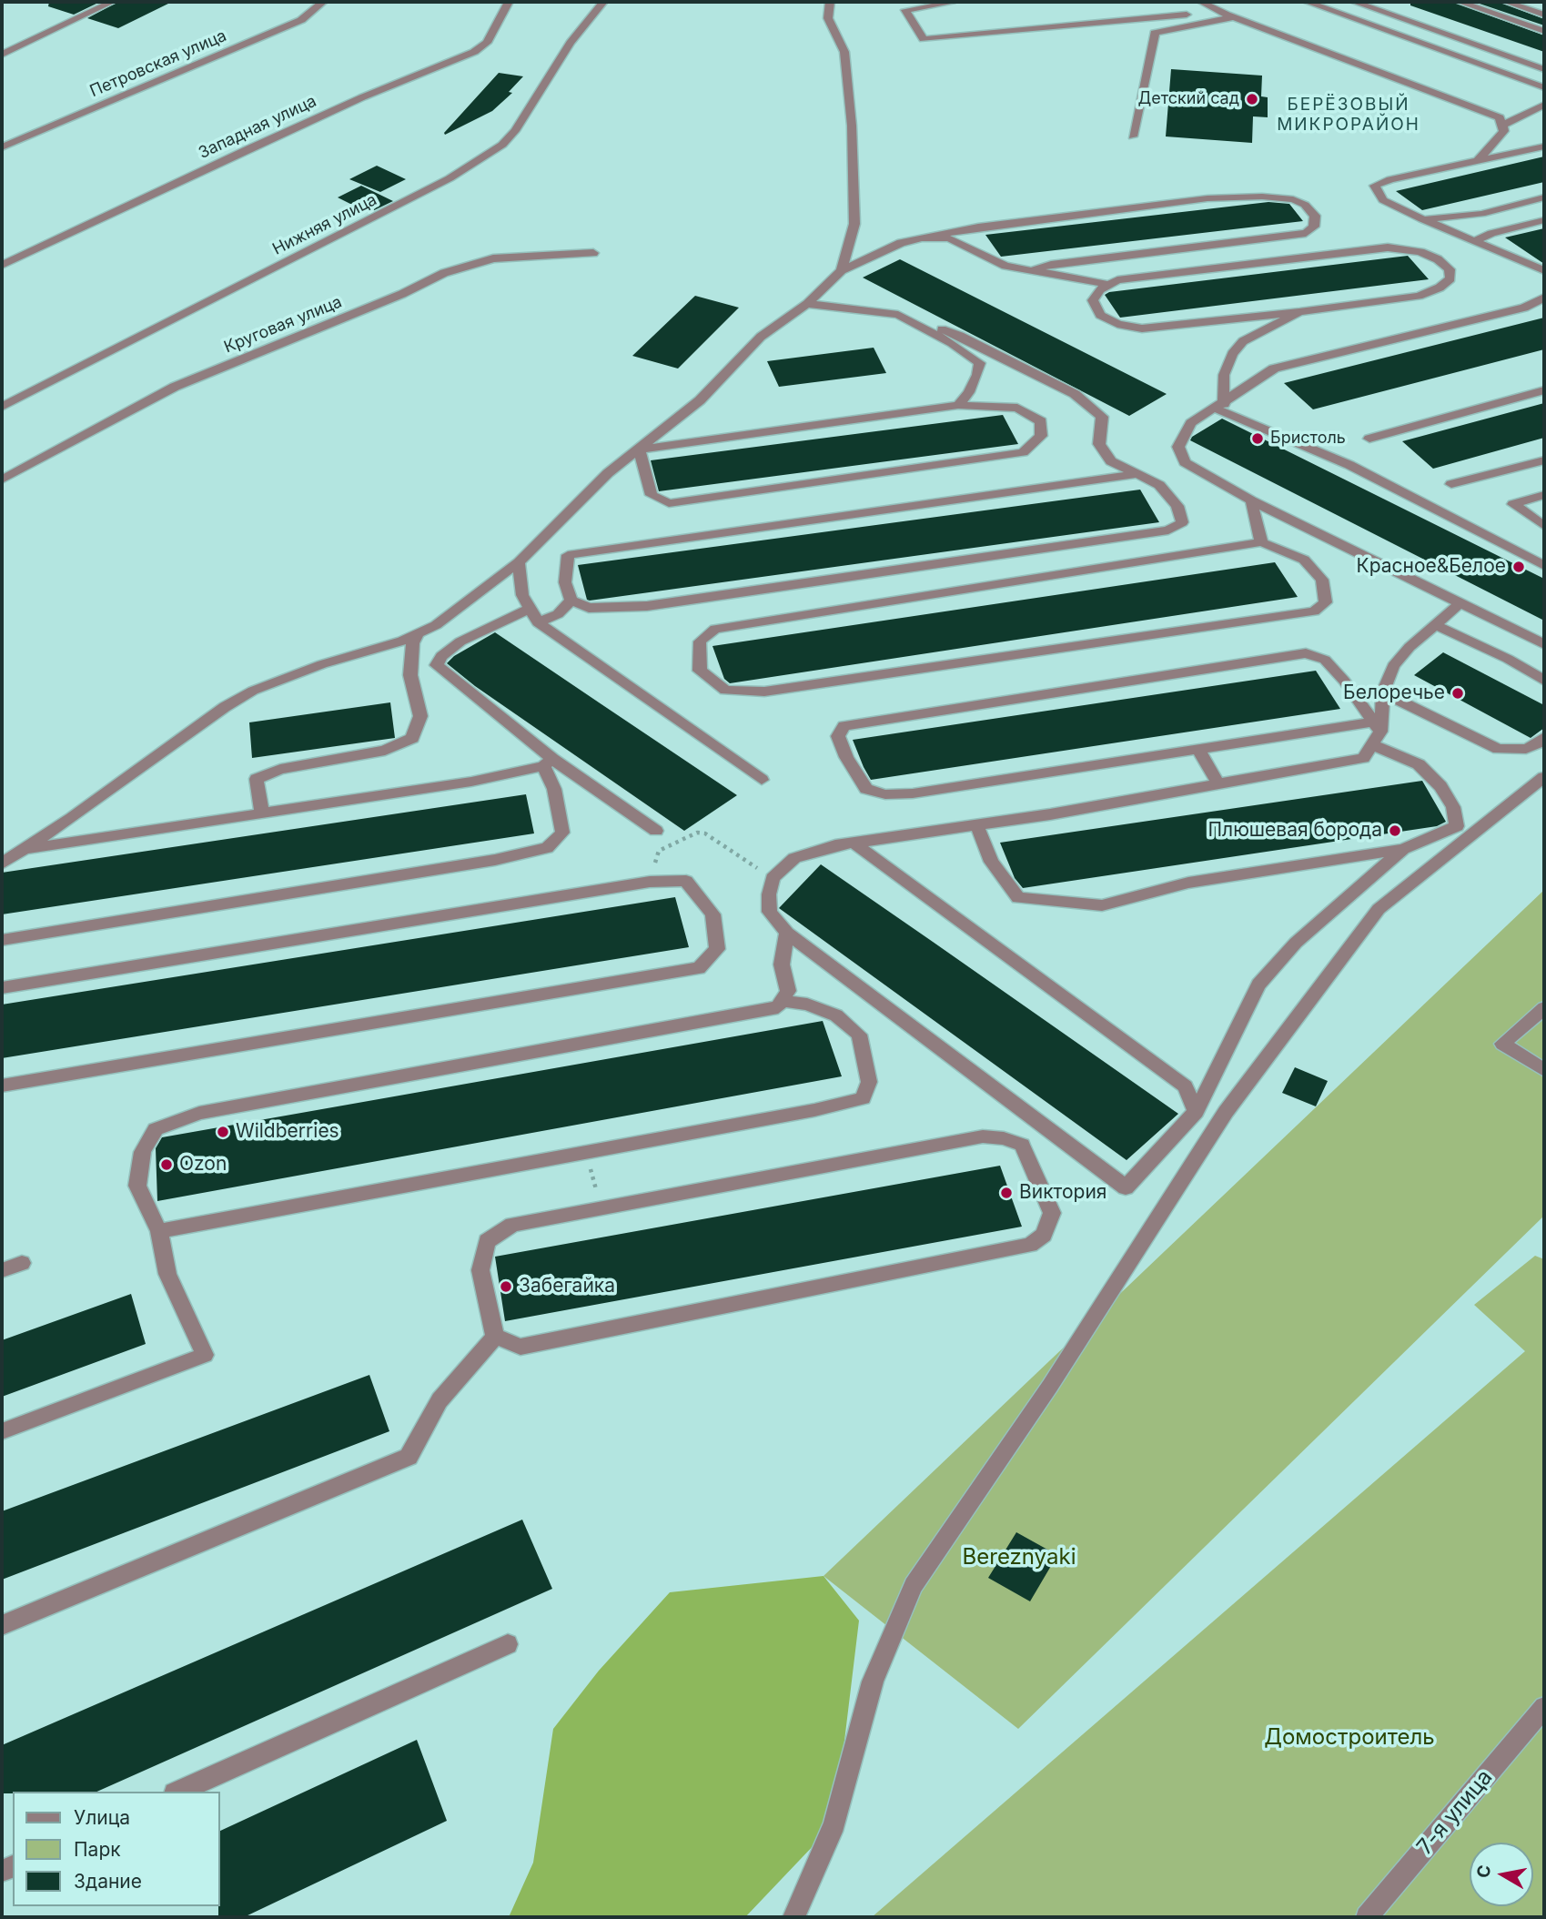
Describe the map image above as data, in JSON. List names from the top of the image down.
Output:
{
  "streets": {
    "street": [
      "Петровская улица",
      "Западная улица",
      "Нижняя улица",
      "Круговая улица",
      "7-я улица"
    ]
  },
  "districts": ["БЕРЁЗОВЫЙ МИКРОРАЙОН"],
  "parks": ["Bereznyaki", "Домостроитель"],
  "places": [
    "Детский сад",
    "Бристоль",
    "Красное&Белое",
    "Белоречье",
    "Плюшевая борода",
    "Wildberries",
    "Ozon",
    "Виктория",
    "Забегайка"
  ],
  "legend": ["Улица", "Парк", "Здание"],
  "north": "left"
}
